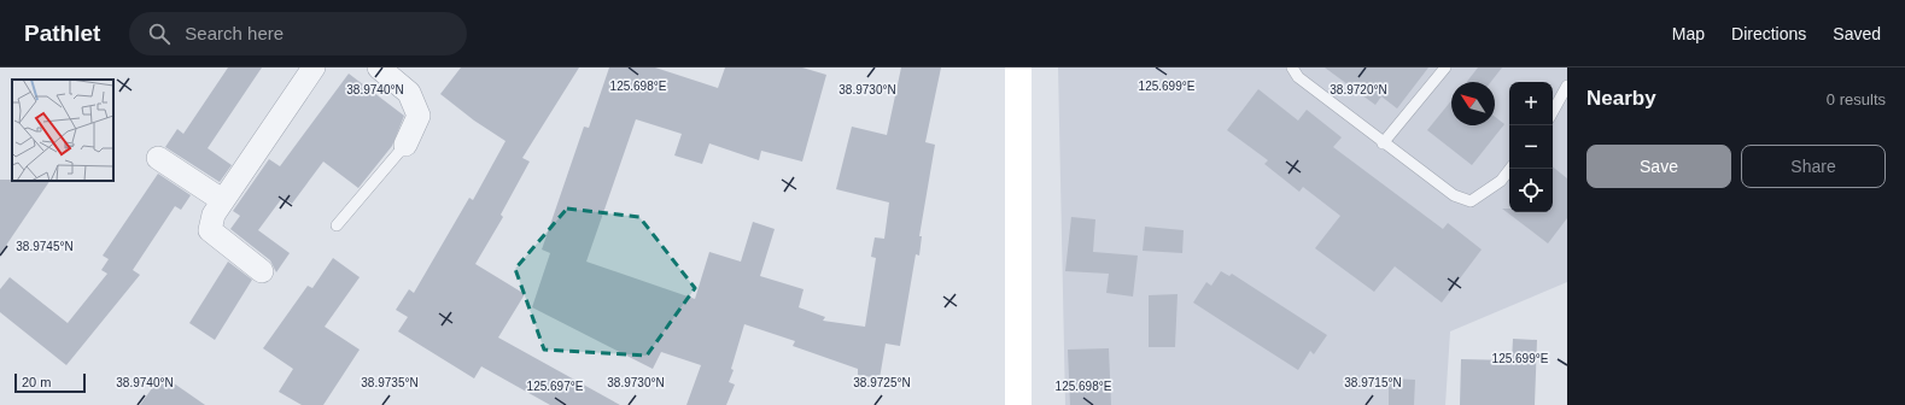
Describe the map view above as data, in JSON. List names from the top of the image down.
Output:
{
  "scale_bar": "20 m",
  "north": "top left",
  "page": {
    "header": "Pathlet",
    "search": "Search here",
    "nav": ["Map", "Directions", "Saved"],
    "heading": ["Nearby", "0 results"],
    "map_buttons": ["+", "−"],
    "buttons": ["Save", "Share"],
    "scale": "20 m"
  },
  "coordinates": [
    "125.698°E",
    "125.699°E",
    "38.9740°N",
    "38.9730°N",
    "38.9720°N",
    "38.9745°N",
    "38.9735°N",
    "38.9725°N",
    "38.9715°N",
    "125.697°E"
  ]
}
